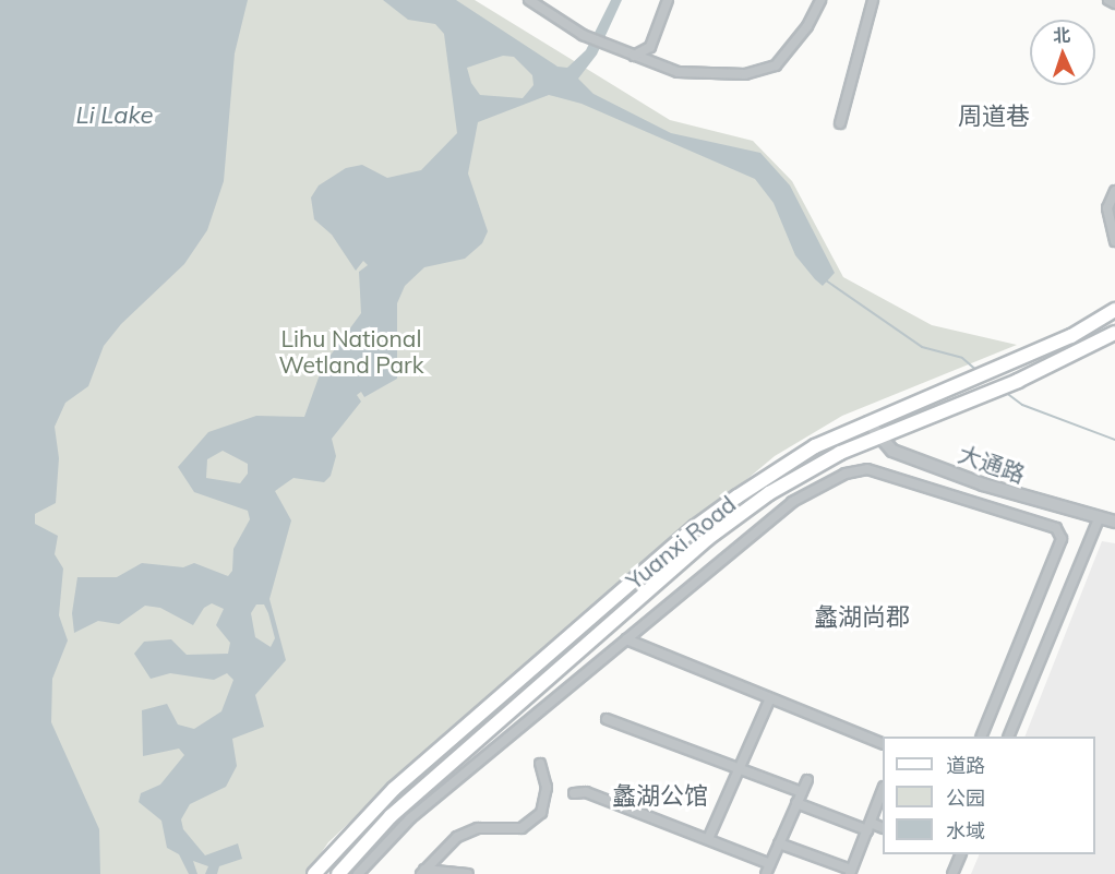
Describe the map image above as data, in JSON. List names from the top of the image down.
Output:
{
  "streets": {
    "main road": ["Yuanxi Road"],
    "street": ["大通路"]
  },
  "crossings": [
    ["大通路", "Yuanxi Road"]
  ],
  "districts": ["周道巷", "蠡湖尚郡", "蠡湖公馆"],
  "water": ["Li Lake"],
  "parks": ["Lihu National Wetland Park"],
  "legend": ["道路", "公园", "水域"],
  "north": "top"
}
